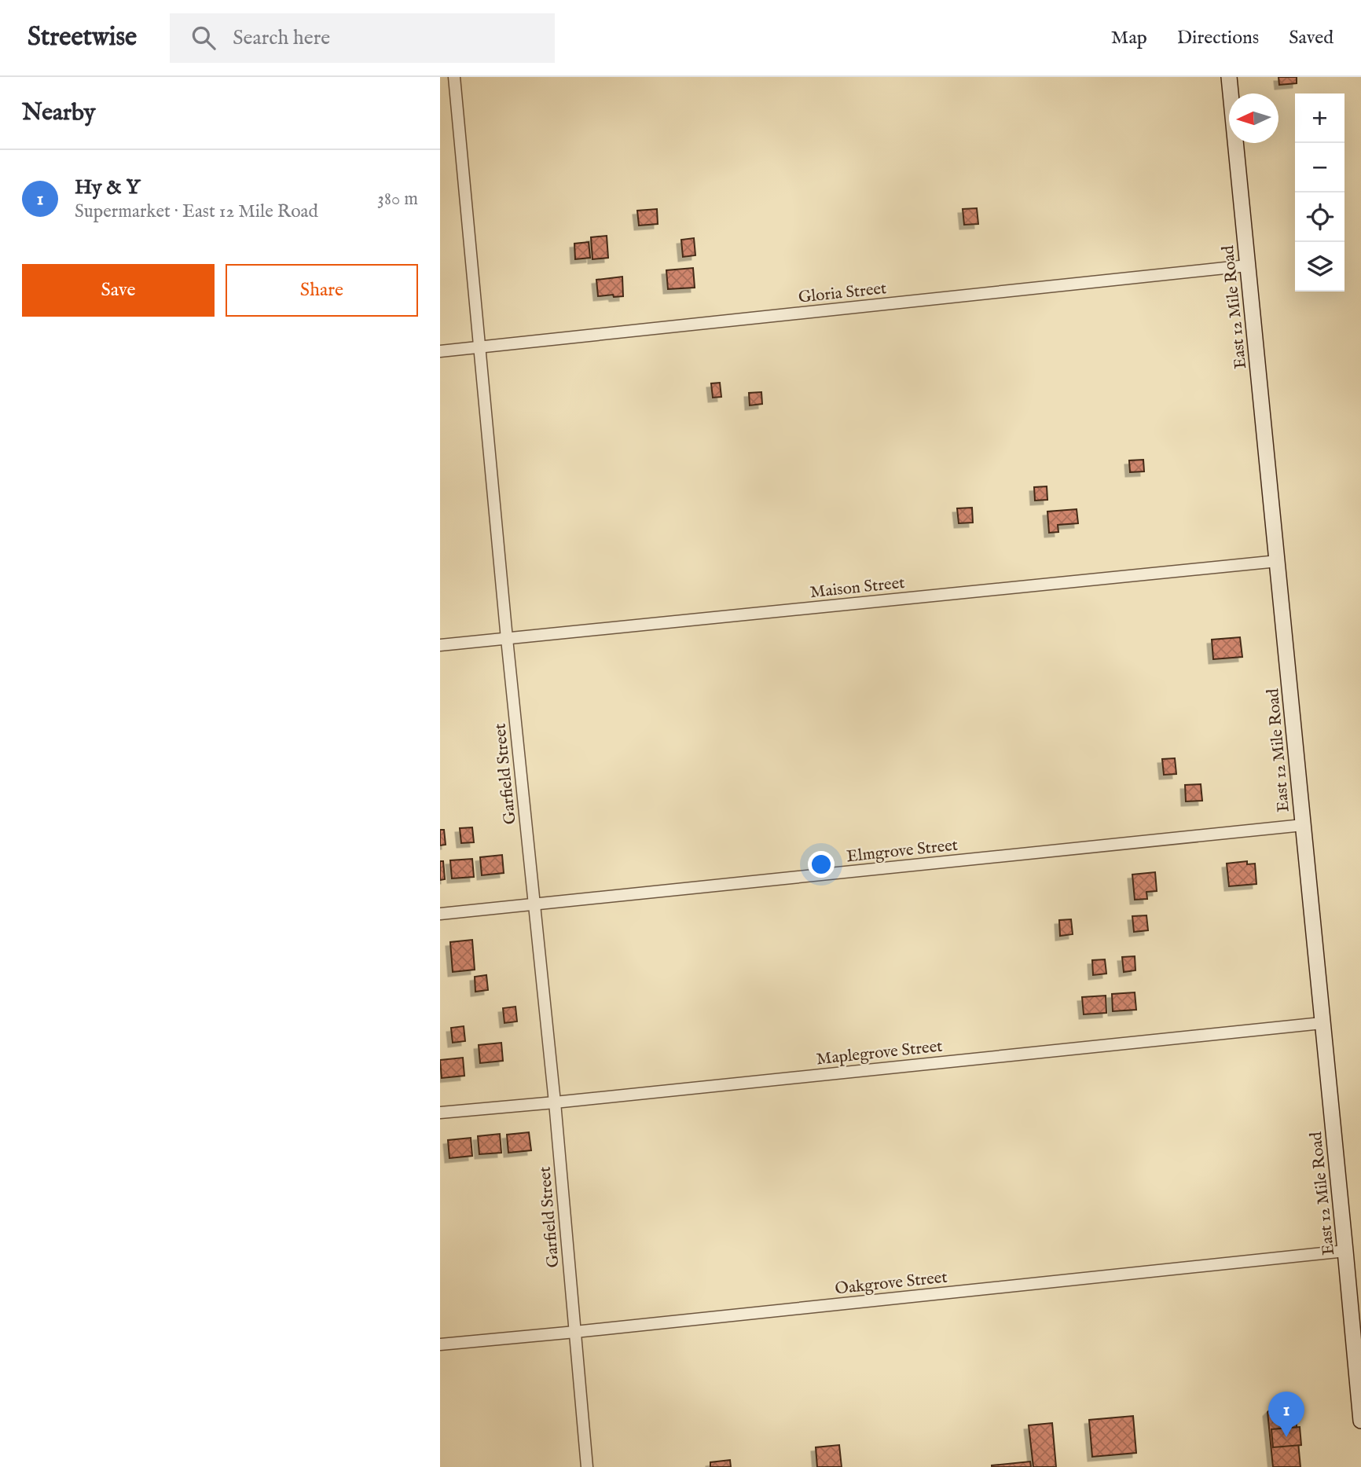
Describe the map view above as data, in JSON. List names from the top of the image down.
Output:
{
  "streets": {
    "main road": ["East 12 Mile Road"],
    "street": [
      "Gloria Street",
      "Maison Street",
      "Garfield Street",
      "Elmgrove Street",
      "Maplegrove Street",
      "Oakgrove Street"
    ]
  },
  "crossings": [
    ["Gloria Street", "East 12 Mile Road"],
    ["Gloria Street", "Garfield Street"],
    ["East 12 Mile Road", "Maison Street"],
    ["East 12 Mile Road", "Elmgrove Street"],
    ["East 12 Mile Road", "Maplegrove Street"],
    ["East 12 Mile Road", "Oakgrove Street"],
    ["Maison Street", "Garfield Street"],
    ["Garfield Street", "Elmgrove Street"],
    ["Garfield Street", "Maplegrove Street"],
    ["Garfield Street", "Oakgrove Street"]
  ],
  "north": "left",
  "page": {
    "header": "Streetwise",
    "search": "Search here",
    "nav": ["Map", "Directions", "Saved"],
    "heading": "Nearby",
    "map_buttons": ["+", "−"],
    "list": [
      {
        "mark": "1",
        "name": "Hy & Y",
        "note": "Supermarket · East 12 Mile Road",
        "value": "380 m"
      }
    ],
    "buttons": ["Save", "Share"],
    "pins": "1"
  }
}
